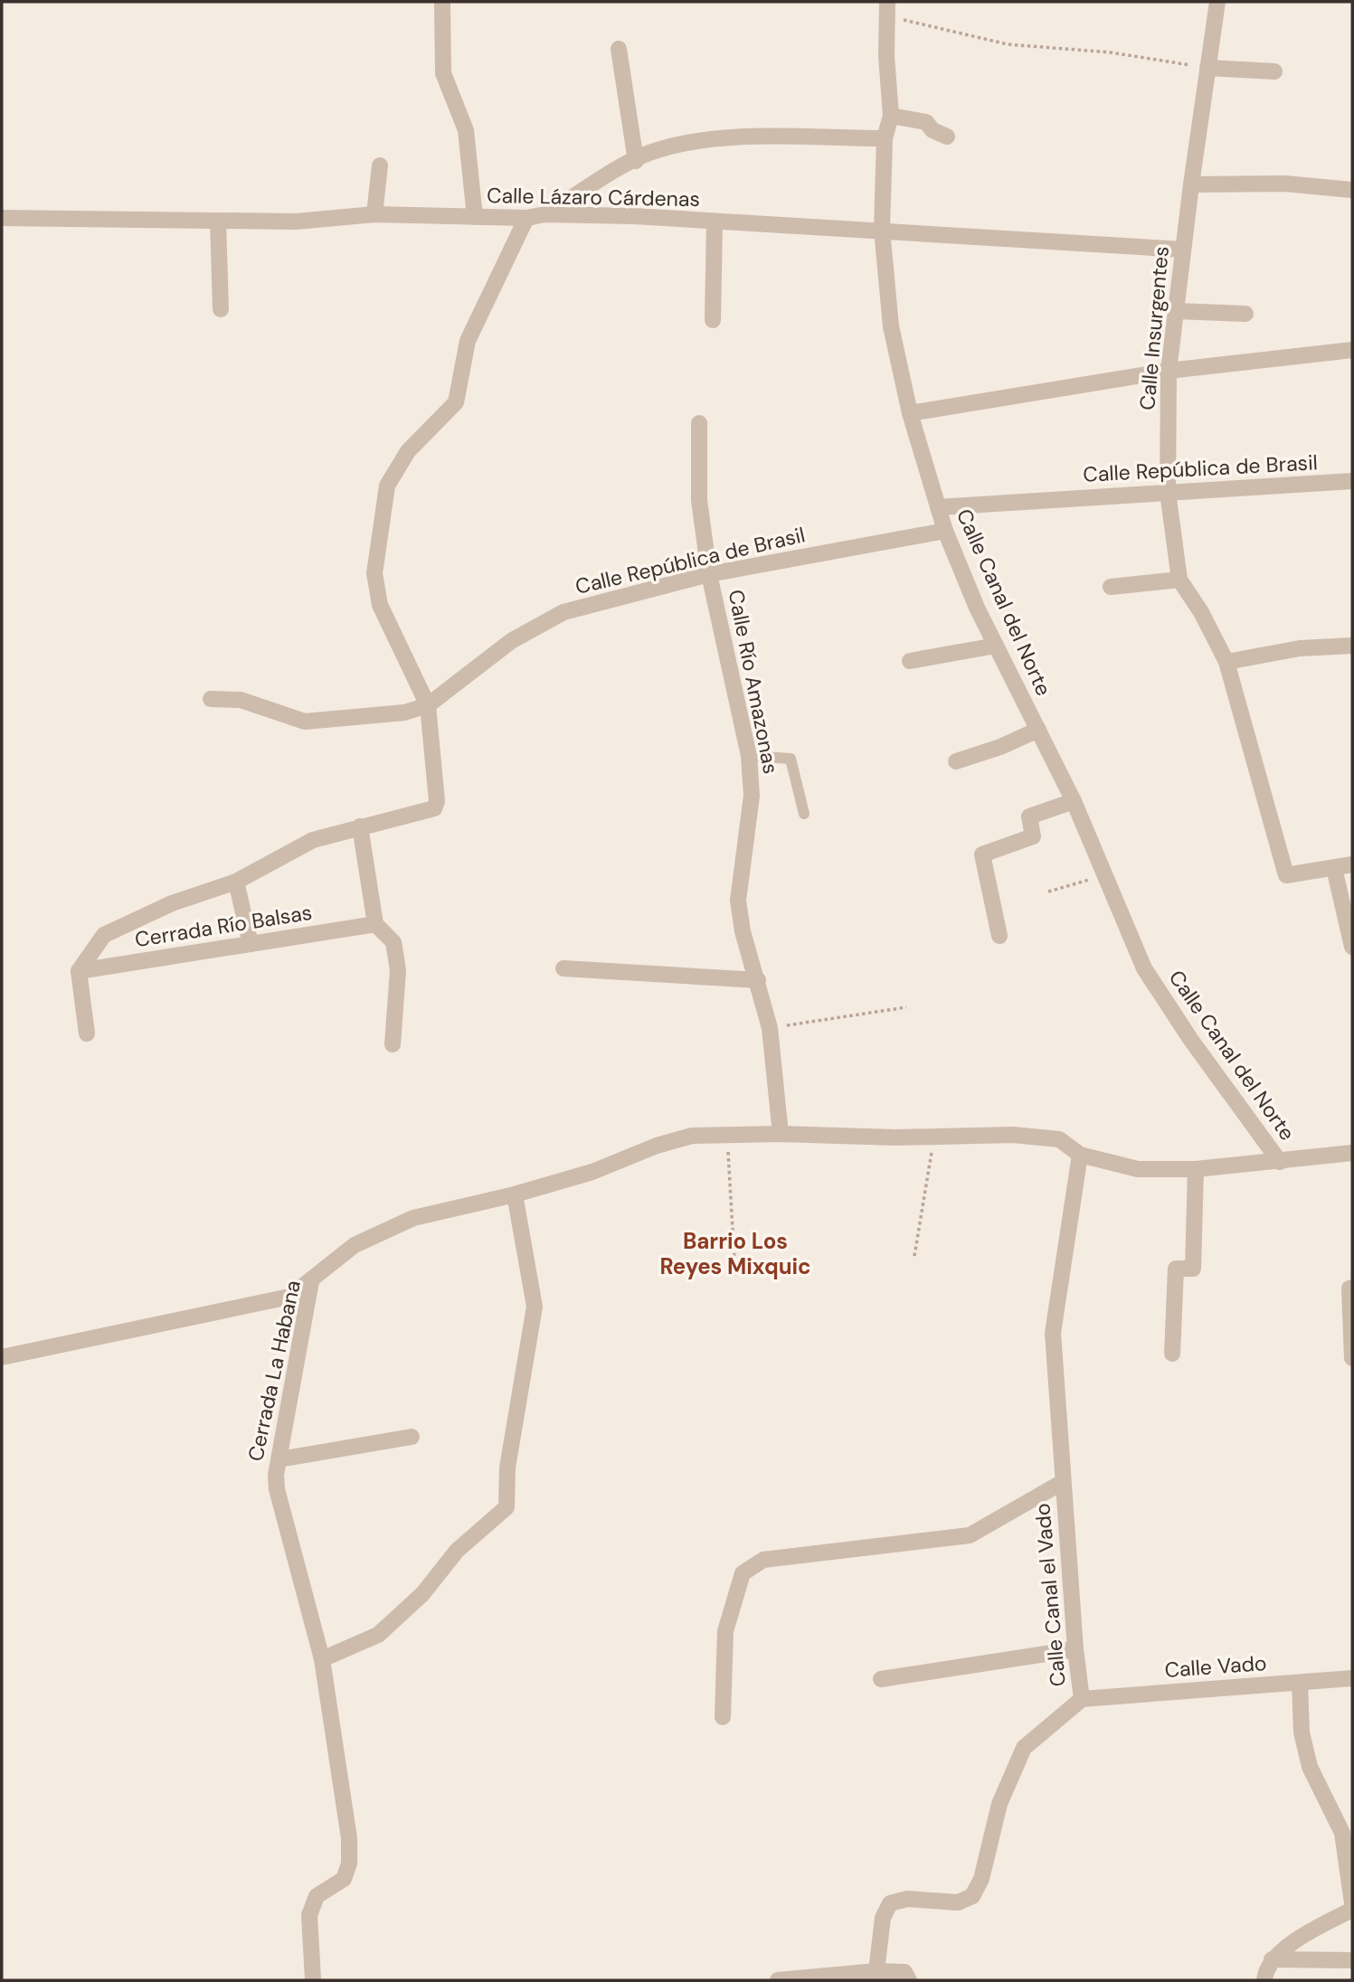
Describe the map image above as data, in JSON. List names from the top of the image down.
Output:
{
  "streets": {
    "street": [
      "Calle Lázaro Cárdenas",
      "Calle Insurgentes",
      "Calle República de Brasil",
      "Calle Canal del Norte",
      "Calle Río Amazonas",
      "Cerrada Río Balsas",
      "Cerrada La Habana",
      "Calle Canal el Vado",
      "Calle Vado"
    ]
  },
  "crossings": [
    ["Calle Lázaro Cárdenas", "Calle Insurgentes"],
    ["Calle Lázaro Cárdenas", "Calle Canal del Norte"],
    ["Calle Insurgentes", "Calle República de Brasil"],
    ["Calle República de Brasil", "Calle Canal del Norte"],
    ["Calle República de Brasil", "Calle Río Amazonas"],
    ["Calle Canal del Norte", "Cerrada La Habana"],
    ["Calle Río Amazonas", "Cerrada La Habana"],
    ["Cerrada La Habana", "Calle Canal el Vado"],
    ["Calle Canal el Vado", "Calle Vado"]
  ],
  "districts": ["Barrio Los Reyes Mixquic"]
}
